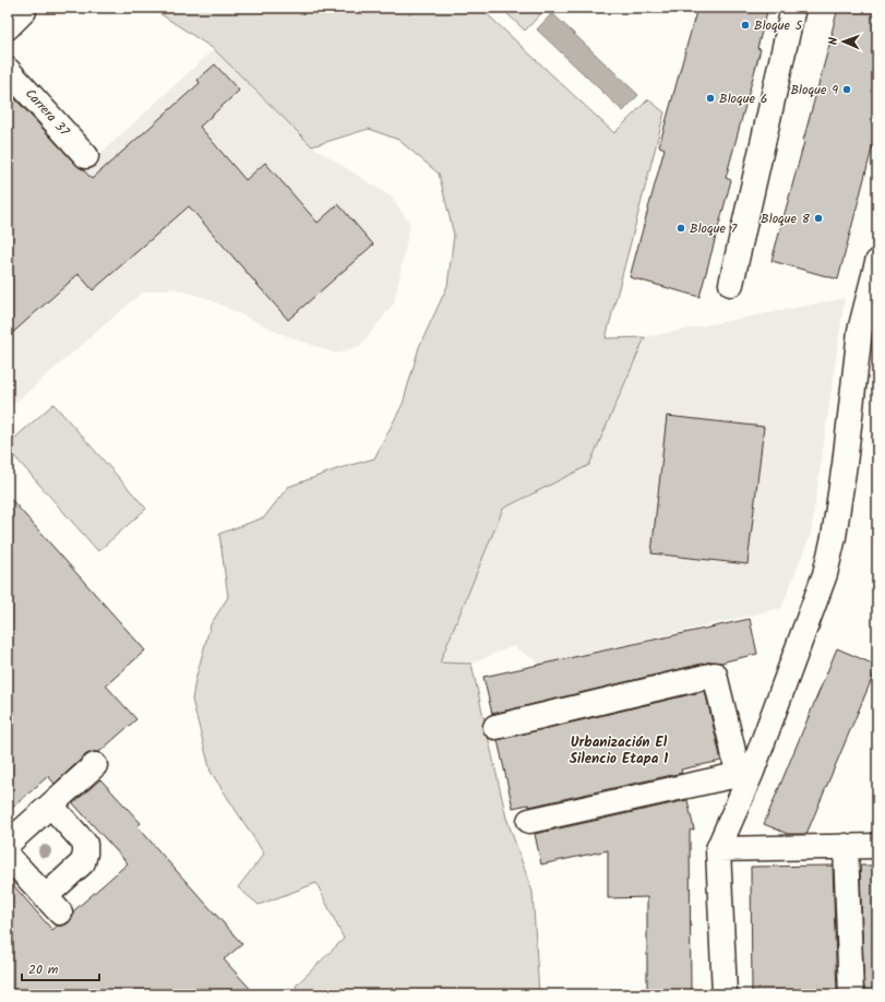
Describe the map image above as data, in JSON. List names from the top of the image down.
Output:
{
  "streets": {
    "street": ["Carrera 37"]
  },
  "districts": ["Urbanización El Silencio Etapa 1"],
  "places": [
    "Bloque 5",
    "Bloque 9",
    "Bloque 6",
    "Bloque 8",
    "Bloque 7"
  ],
  "scale_bar": "20 m",
  "north": "left"
}
